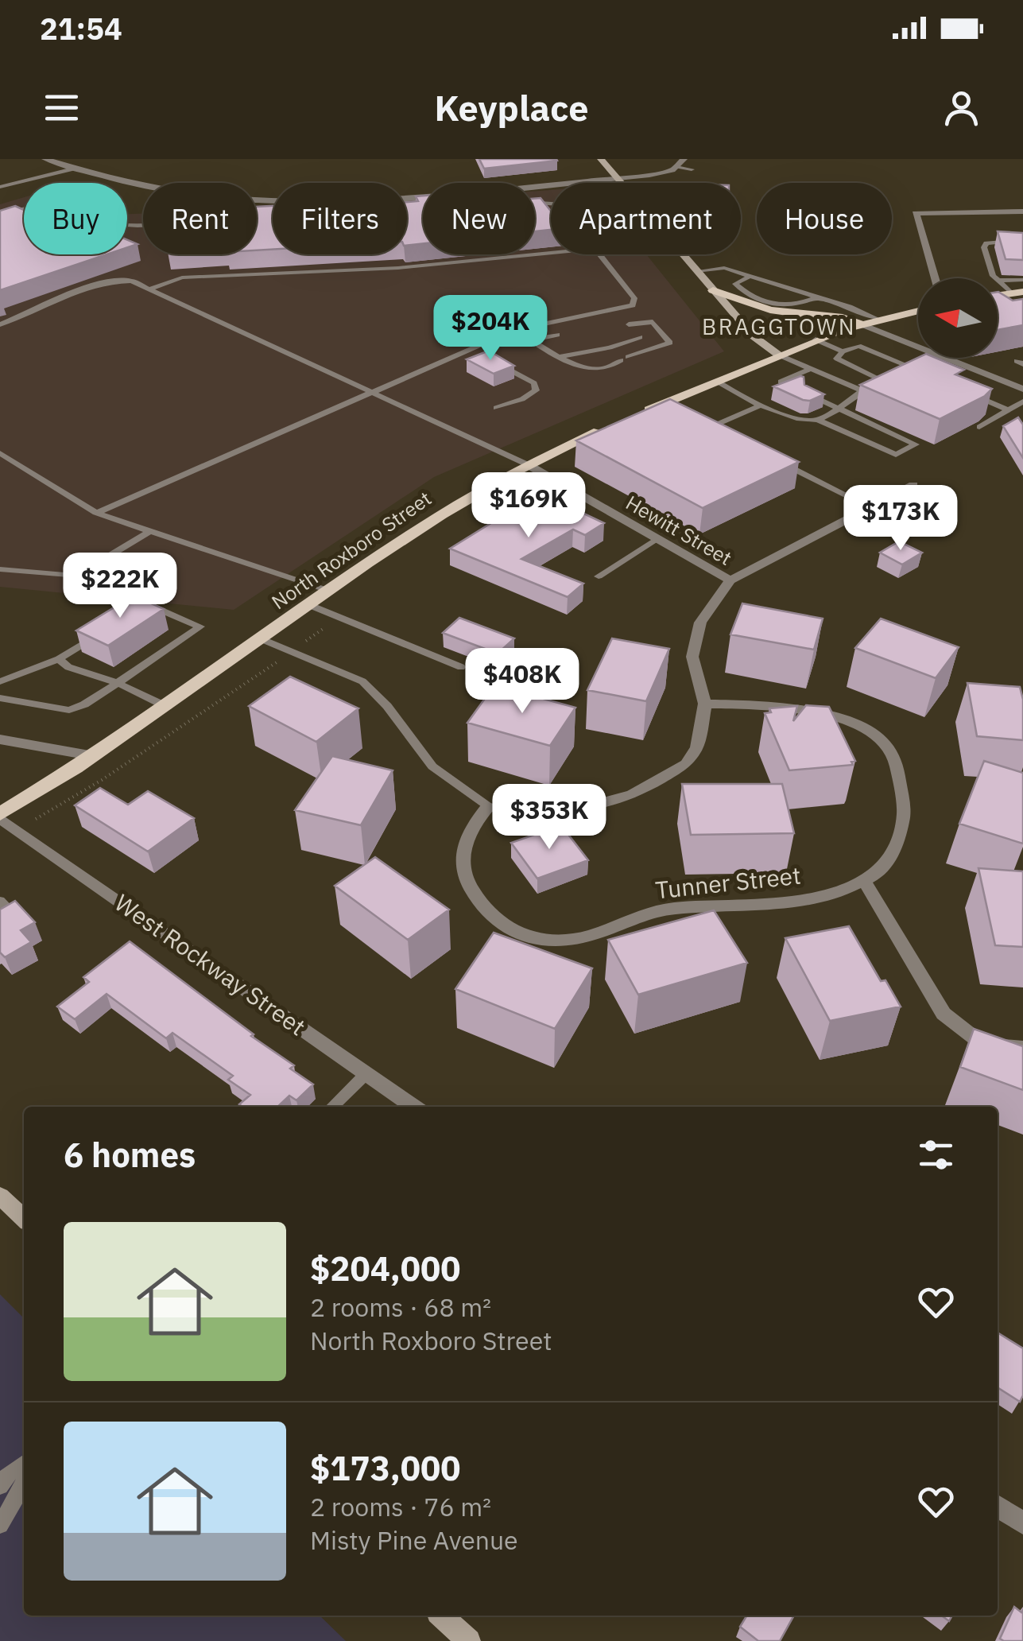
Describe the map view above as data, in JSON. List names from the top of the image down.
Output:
{
  "streets": {
    "main road": ["North Roxboro Street"],
    "street": ["Hewitt Street", "Tunner Street", "West Rockway Street"]
  },
  "crossings": [
    ["Hewitt Street", "North Roxboro Street"],
    ["North Roxboro Street", "West Rockway Street"]
  ],
  "districts": ["BRAGGTOWN"],
  "north": "left",
  "page": {
    "status": "21:54",
    "header": "Keyplace",
    "chip": [
      "Buy",
      "Rent",
      "Filters",
      "New",
      "Apartment",
      "House"
    ],
    "price": [
      "$204K",
      "$169K",
      "$173K",
      "$222K",
      "$408K",
      "$353K"
    ],
    "heading": "6 homes",
    "list": [
      {
        "name": "$204,000",
        "note": "2 rooms · 68 m² · North Roxboro Street"
      },
      {
        "name": "$173,000",
        "note": "2 rooms · 76 m² · Misty Pine Avenue"
      }
    ]
  }
}
